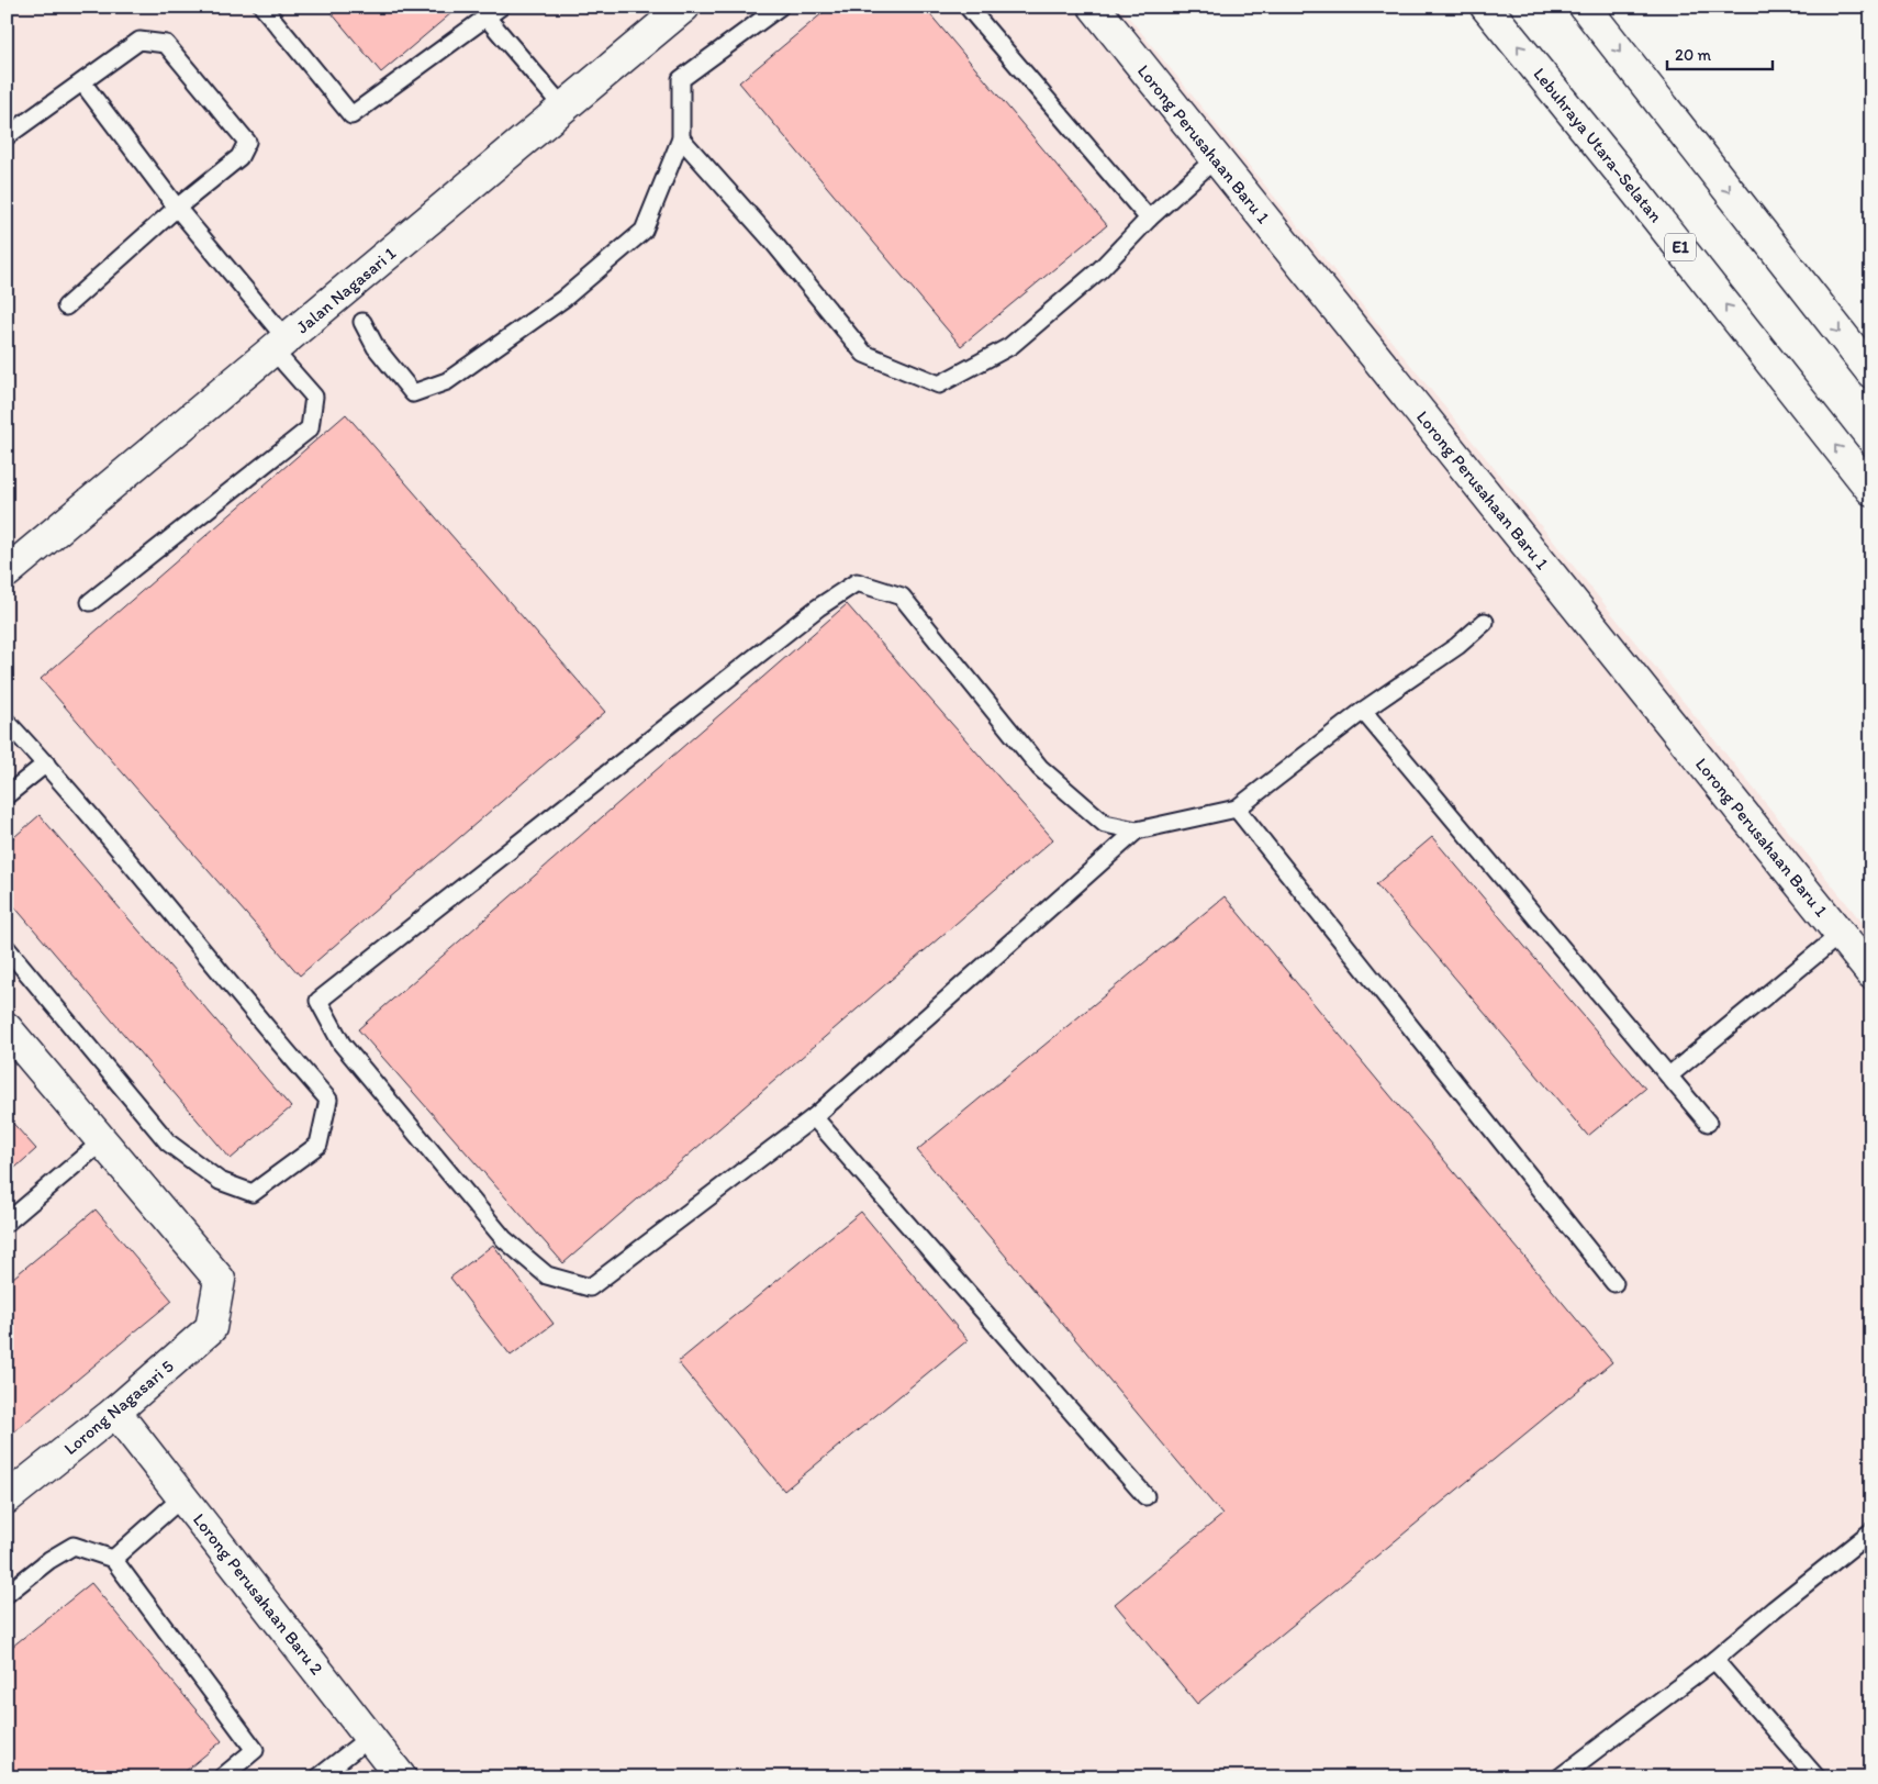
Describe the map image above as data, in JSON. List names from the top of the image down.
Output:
{
  "streets": {
    "main road": [
      "Lorong Perusahaan Baru 1",
      "Lebuhraya Utara–Selatan",
      "E1",
      "Jalan Nagasari 1",
      "Lorong Nagasari 5",
      "Lorong Perusahaan Baru 2"
    ]
  },
  "crossings": [
    ["Lorong Nagasari 5", "Lorong Perusahaan Baru 2"]
  ],
  "scale_bar": "20 m"
}
